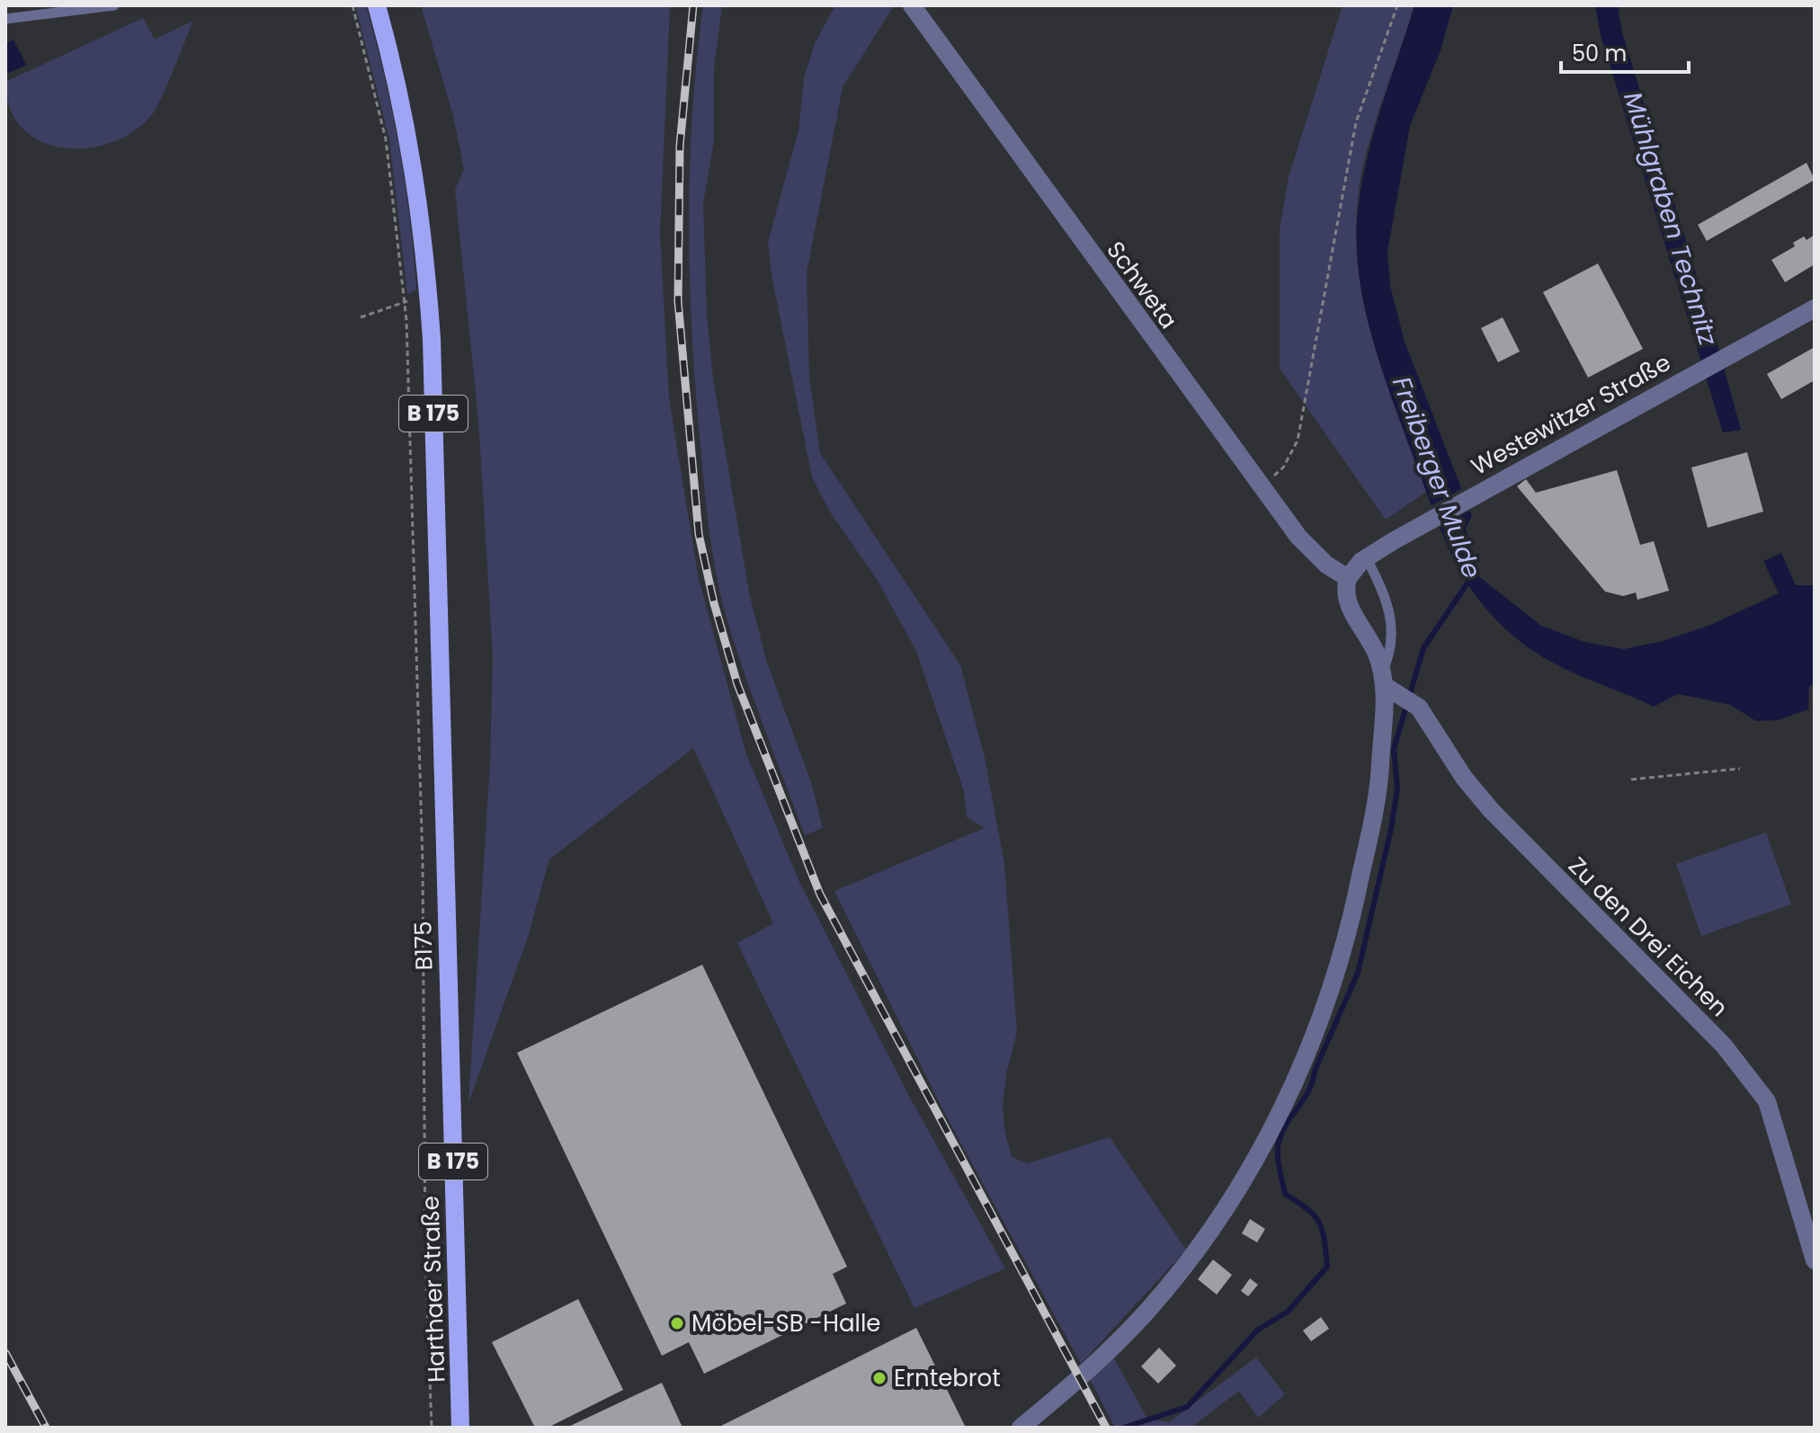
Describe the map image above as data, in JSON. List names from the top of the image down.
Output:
{
  "streets": {
    "main road": ["B 175", "B175", "Harthaer Straße"],
    "street": ["Schweta", "Westewitzer Straße", "Zu den Drei Eichen"]
  },
  "crossings": [
    ["Schweta", "Westewitzer Straße"],
    ["B 175", "B175"],
    ["B175", "Harthaer Straße"]
  ],
  "water": ["Mühlgraben Technitz", "Freiberger Mulde"],
  "places": ["Möbel-SB -Halle", "Erntebrot"],
  "scale_bar": "50 m"
}
